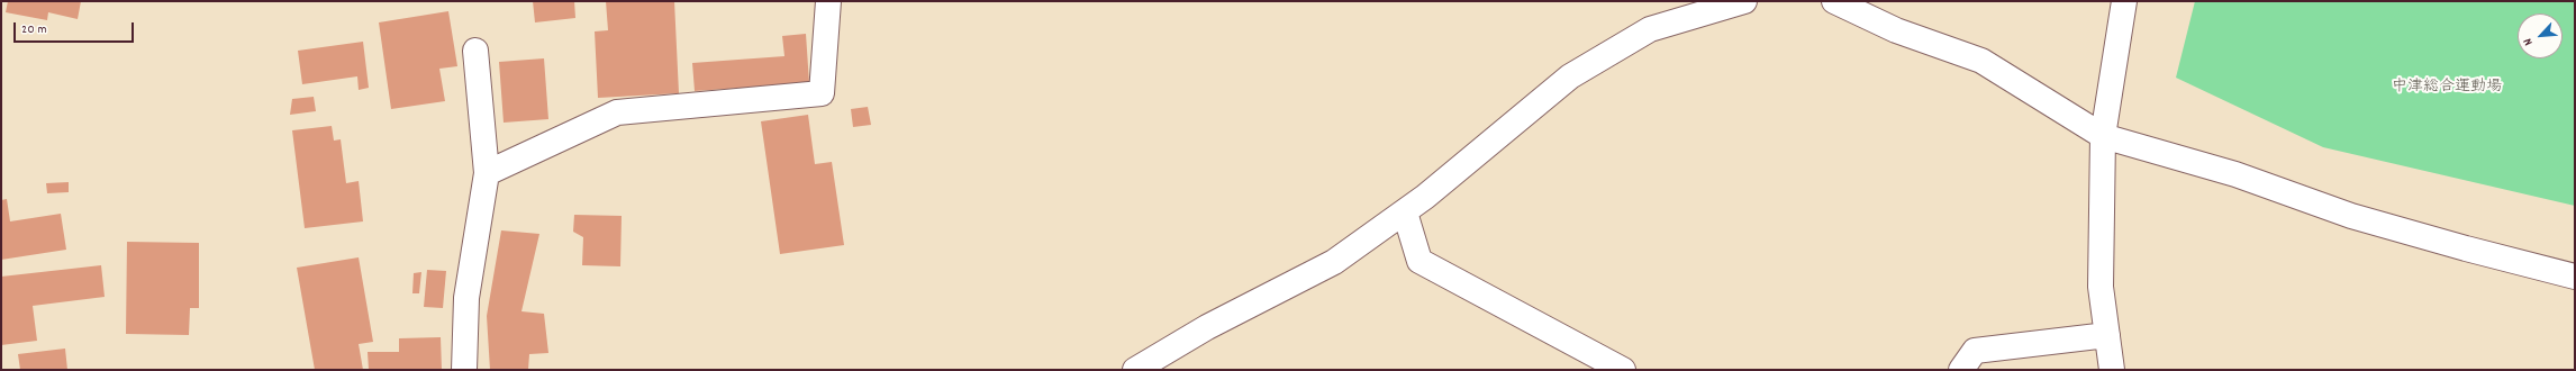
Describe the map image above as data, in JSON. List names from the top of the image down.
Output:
{
  "parks": ["中津総合運動場"],
  "scale_bar": "20 m",
  "north": "bottom left"
}
